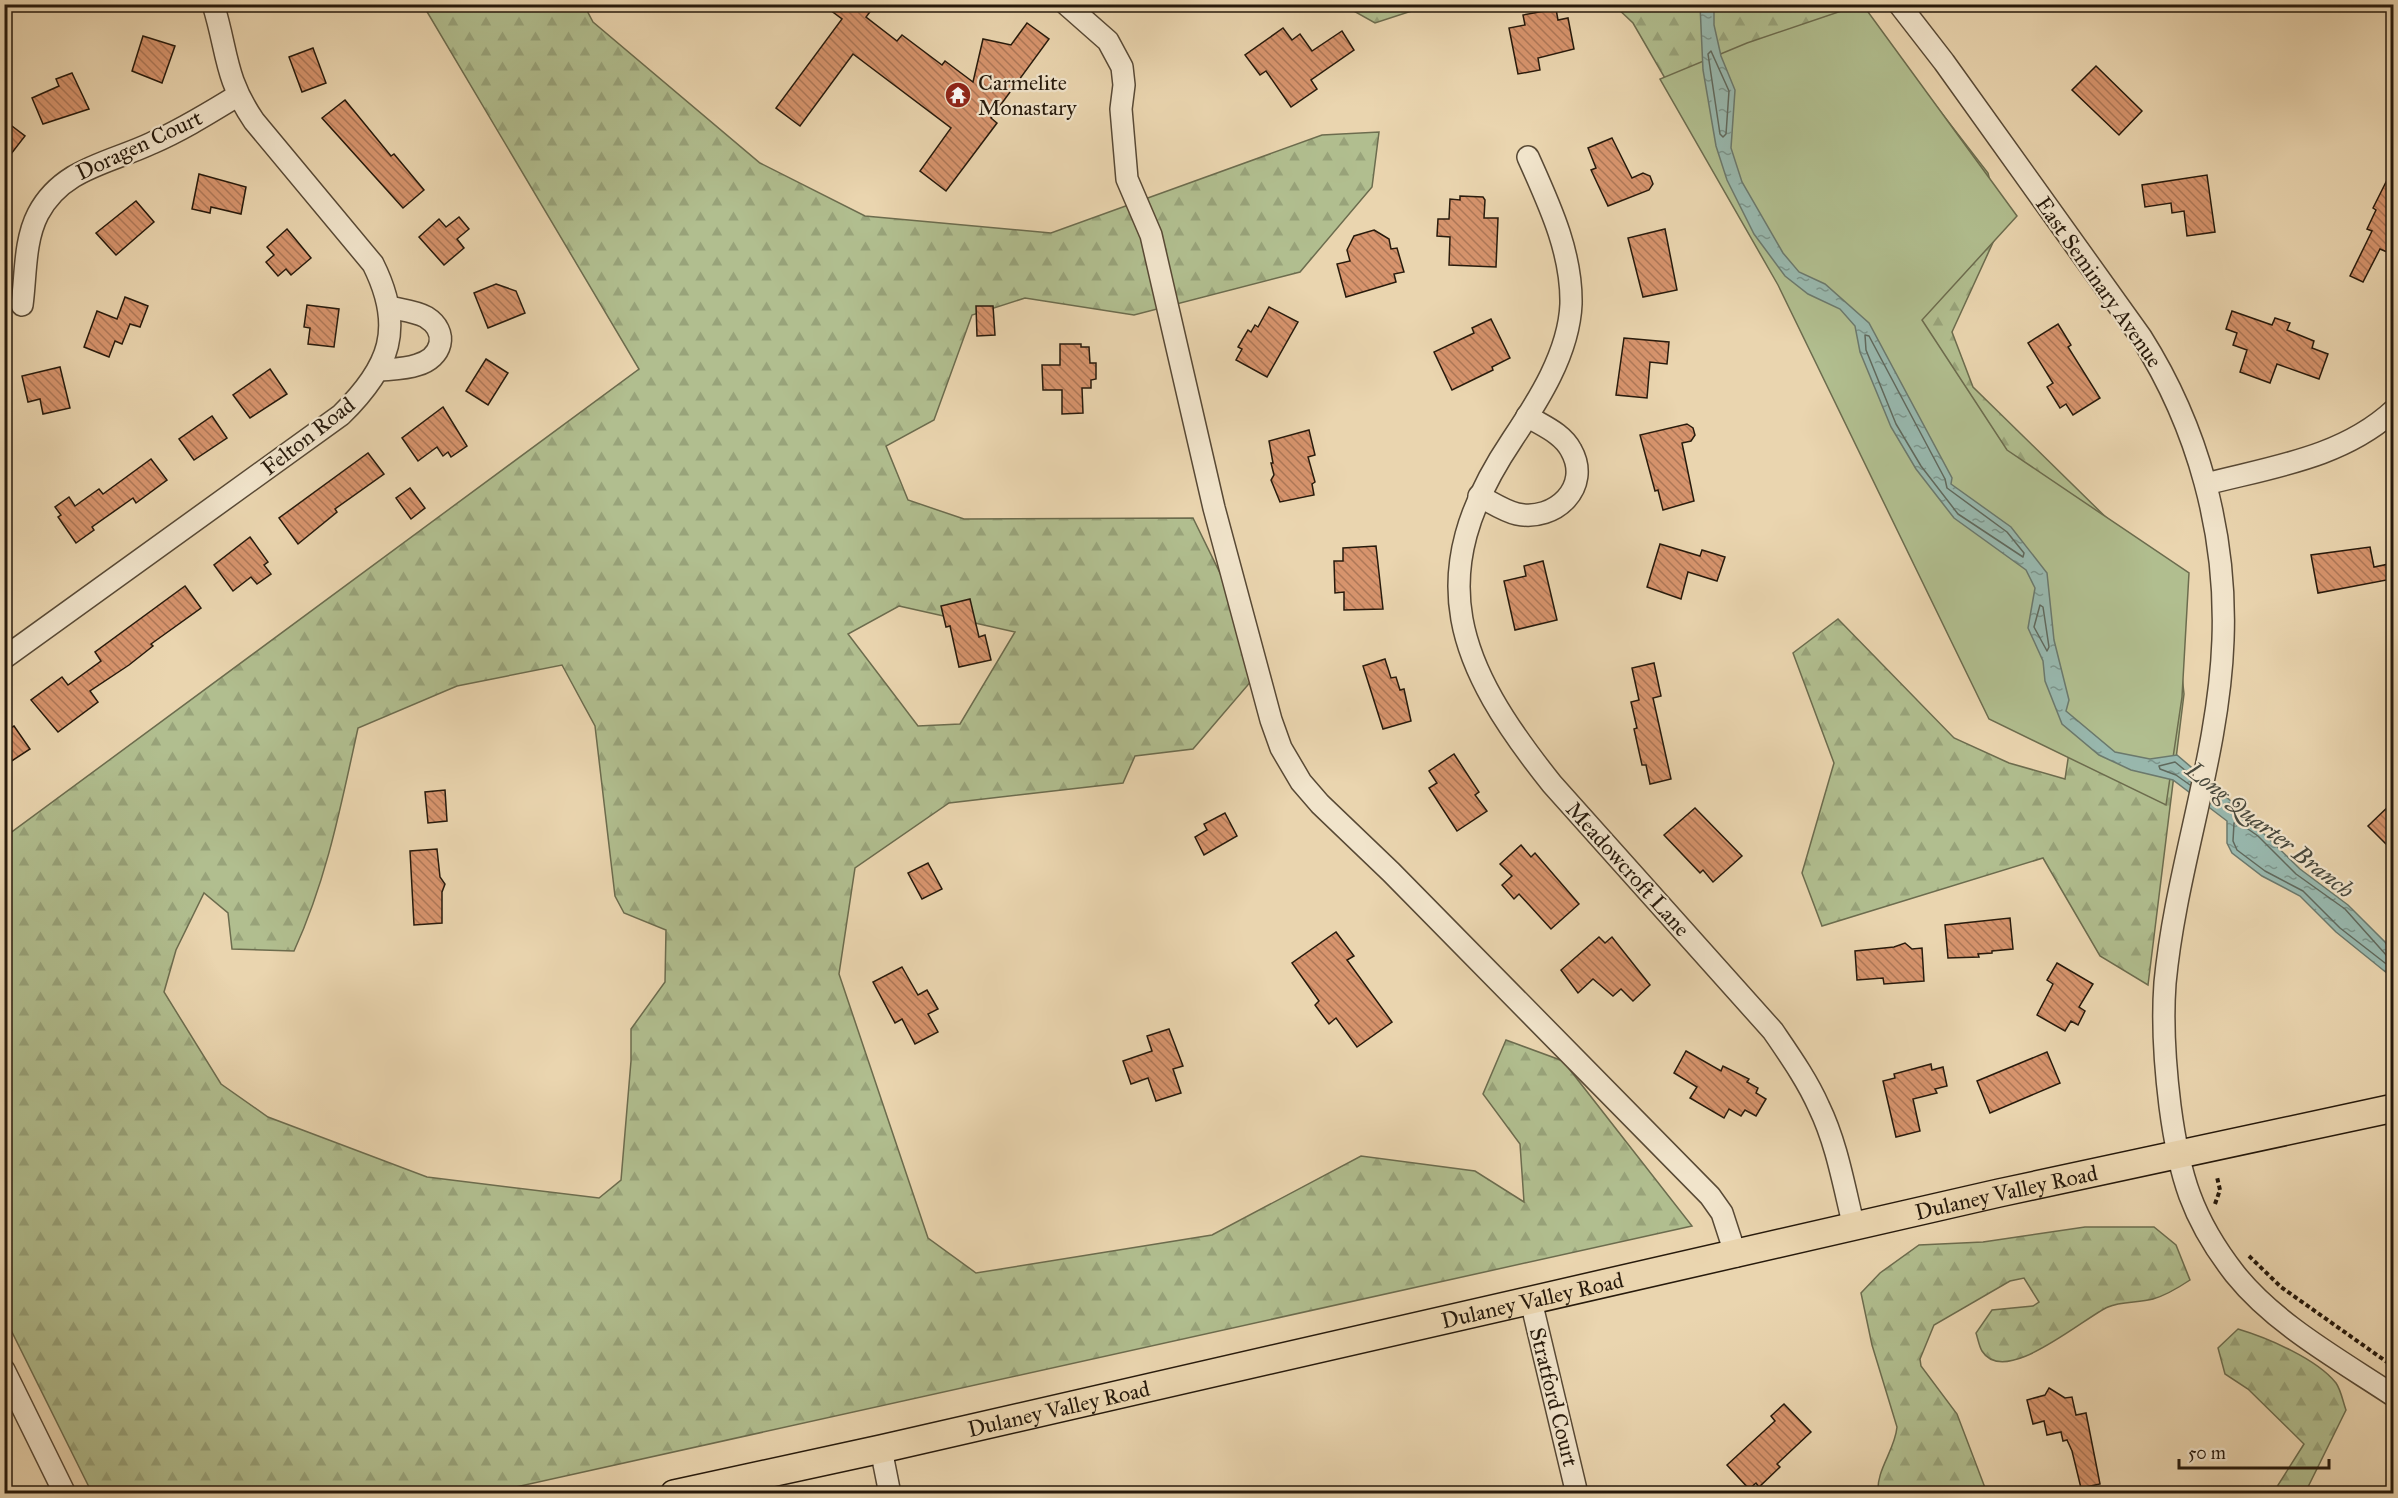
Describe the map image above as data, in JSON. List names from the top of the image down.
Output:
{
  "streets": {
    "main road": ["Dulaney Valley Road"],
    "street": [
      "Doragen Court",
      "East Seminary Avenue",
      "Felton Road",
      "Meadowcroft Lane",
      "Stratford Court"
    ]
  },
  "crossings": [
    ["Doragen Court", "Felton Road"],
    ["East Seminary Avenue", "Dulaney Valley Road"],
    ["Meadowcroft Lane", "Dulaney Valley Road"],
    ["Dulaney Valley Road", "Stratford Court"]
  ],
  "water": ["Long Quarter Branch"],
  "places": {
    "temple": ["Carmelite Monastary"]
  },
  "scale_bar": "50 m"
}
